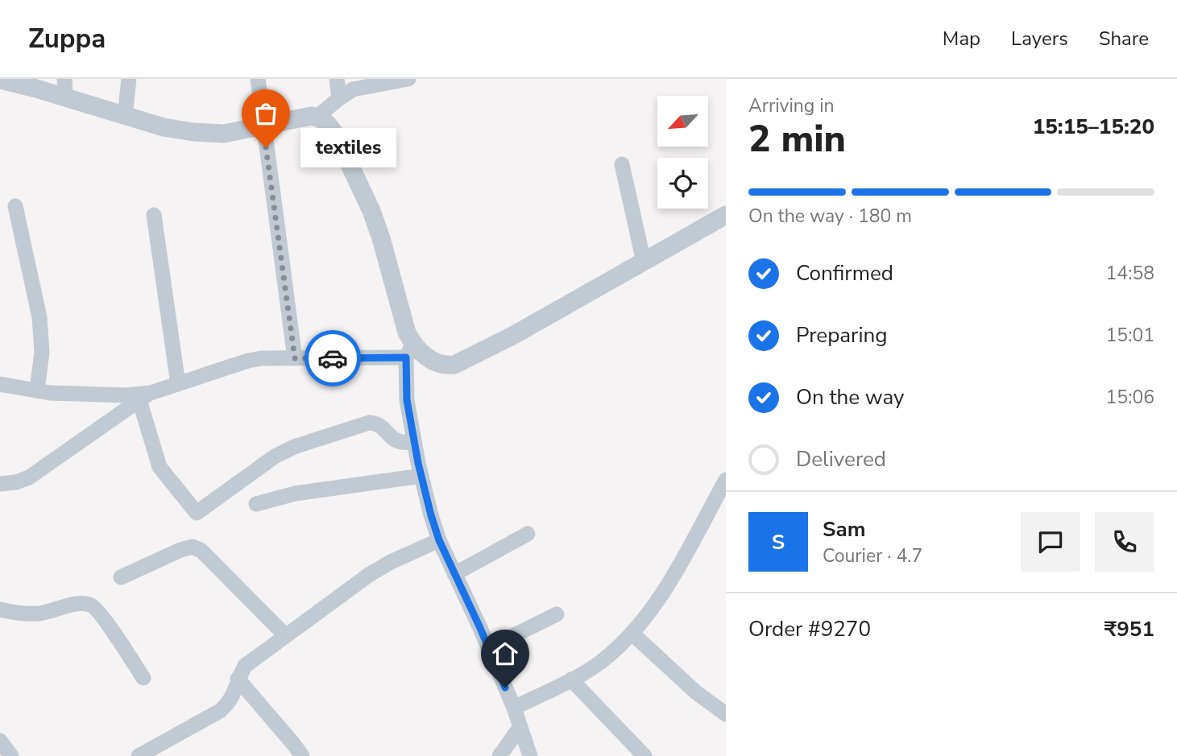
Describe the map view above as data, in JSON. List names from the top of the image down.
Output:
{
  "places": ["textiles"],
  "north": "bottom left",
  "page": {
    "header": "Zuppa",
    "nav": ["Map", "Layers", "Share"],
    "heading": ["2 min", "Arriving in", "15:15–15:20"],
    "panel": [
      "Sam",
      "Courier · 4.7",
      "Order #9270",
      "₹951"
    ],
    "bubble": "textiles",
    "bar": "On the way · 180 m",
    "list": [
      ["Confirmed", "14:58"],
      ["Preparing", "15:01"],
      ["On the way", "15:06"],
      "Delivered"
    ],
    "round": "S"
  }
}
